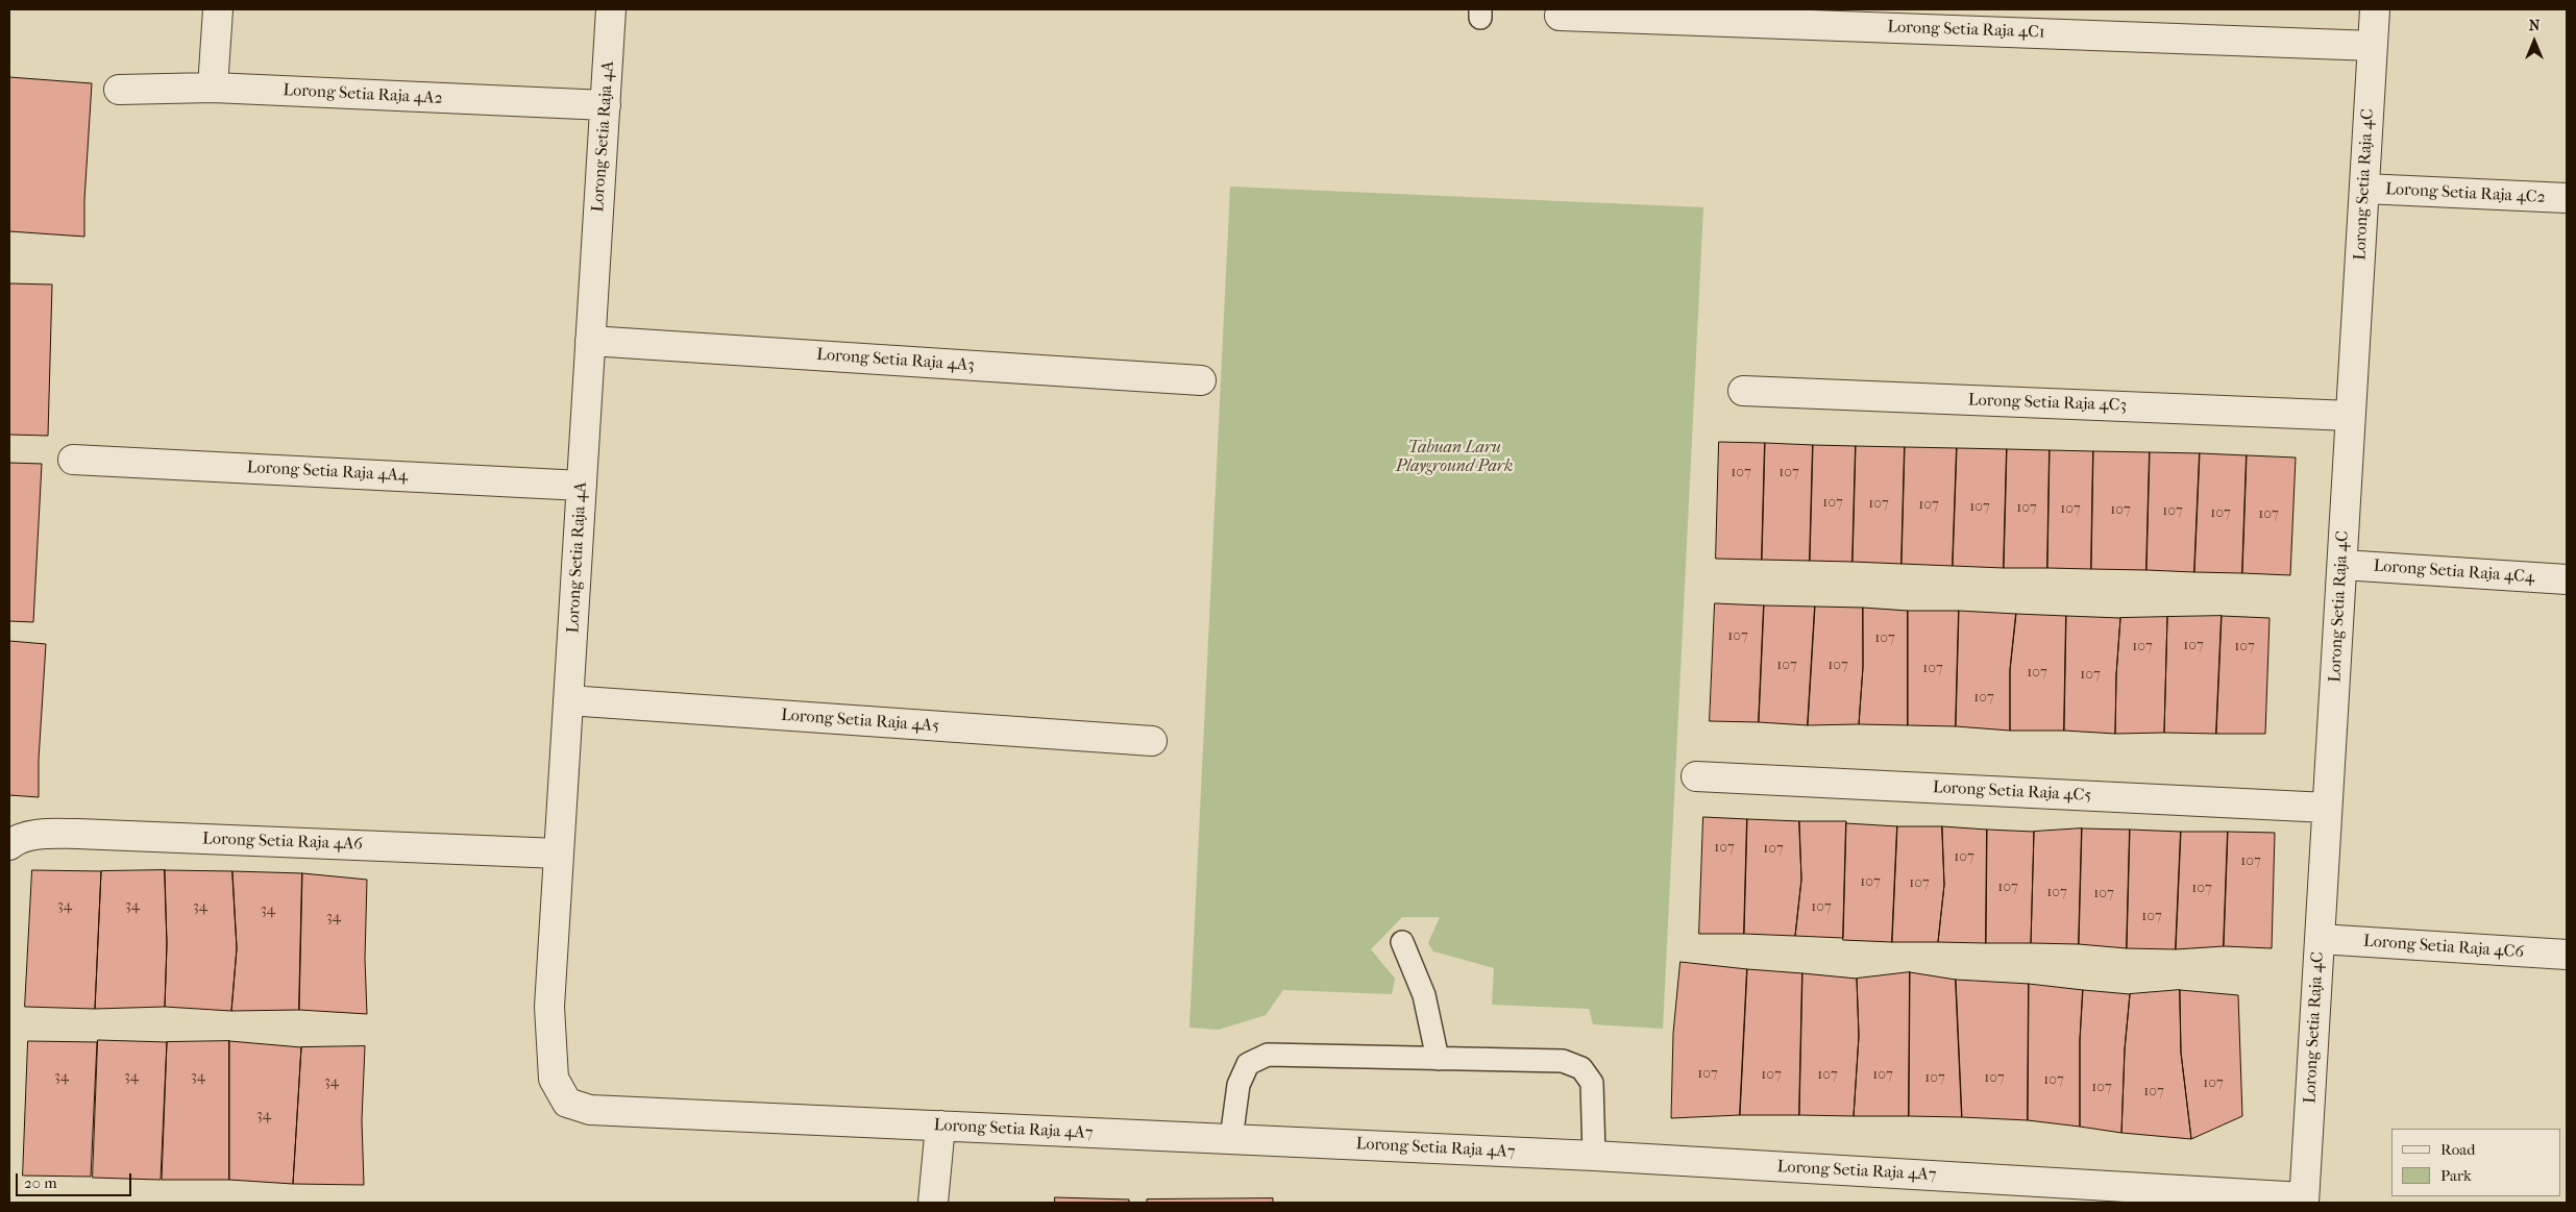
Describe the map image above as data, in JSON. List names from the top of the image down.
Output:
{
  "streets": {
    "street": [
      "Lorong Setia Raja 4C1",
      "Lorong Setia Raja 4A2",
      "Lorong Setia Raja 4A",
      "Lorong Setia Raja 4C",
      "Lorong Setia Raja 4C2",
      "Lorong Setia Raja 4A3",
      "Lorong Setia Raja 4C3",
      "Lorong Setia Raja 4A4",
      "Lorong Setia Raja 4C4",
      "Lorong Setia Raja 4A5",
      "Lorong Setia Raja 4C5",
      "Lorong Setia Raja 4A6",
      "Lorong Setia Raja 4C6",
      "Lorong Setia Raja 4A7"
    ]
  },
  "crossings": [
    ["Lorong Setia Raja 4C1", "Lorong Setia Raja 4C"],
    ["Lorong Setia Raja 4A2", "Lorong Setia Raja 4A"],
    ["Lorong Setia Raja 4A", "Lorong Setia Raja 4A3"],
    ["Lorong Setia Raja 4A", "Lorong Setia Raja 4A4"],
    ["Lorong Setia Raja 4A", "Lorong Setia Raja 4A5"],
    ["Lorong Setia Raja 4A", "Lorong Setia Raja 4A6"],
    ["Lorong Setia Raja 4A", "Lorong Setia Raja 4A7"],
    ["Lorong Setia Raja 4C", "Lorong Setia Raja 4C2"],
    ["Lorong Setia Raja 4C", "Lorong Setia Raja 4C3"],
    ["Lorong Setia Raja 4C", "Lorong Setia Raja 4C4"],
    ["Lorong Setia Raja 4C", "Lorong Setia Raja 4C5"],
    ["Lorong Setia Raja 4C", "Lorong Setia Raja 4C6"],
    ["Lorong Setia Raja 4C", "Lorong Setia Raja 4A7"]
  ],
  "parks": ["Tabuan Laru Playground Park"],
  "house_numbers": [
    "107",
    "107",
    "107",
    "107",
    "107",
    "107",
    "107",
    "107",
    "107",
    "107",
    "107",
    "107",
    "107",
    "107",
    "107",
    "107",
    "107",
    "107",
    "107",
    "107",
    "107",
    "107",
    "107",
    "107",
    "107",
    "107",
    "107",
    "107",
    "107",
    "107",
    "107",
    "107",
    "107",
    "34",
    "34",
    "34",
    "107",
    "34",
    "107",
    "34",
    "107",
    "107",
    "107",
    "107",
    "34",
    "34",
    "34",
    "107",
    "107",
    "107",
    "34",
    "107",
    "107",
    "107",
    "34"
  ],
  "legend": ["Road", "Park"],
  "scale_bar": "20 m",
  "north": "top"
}
